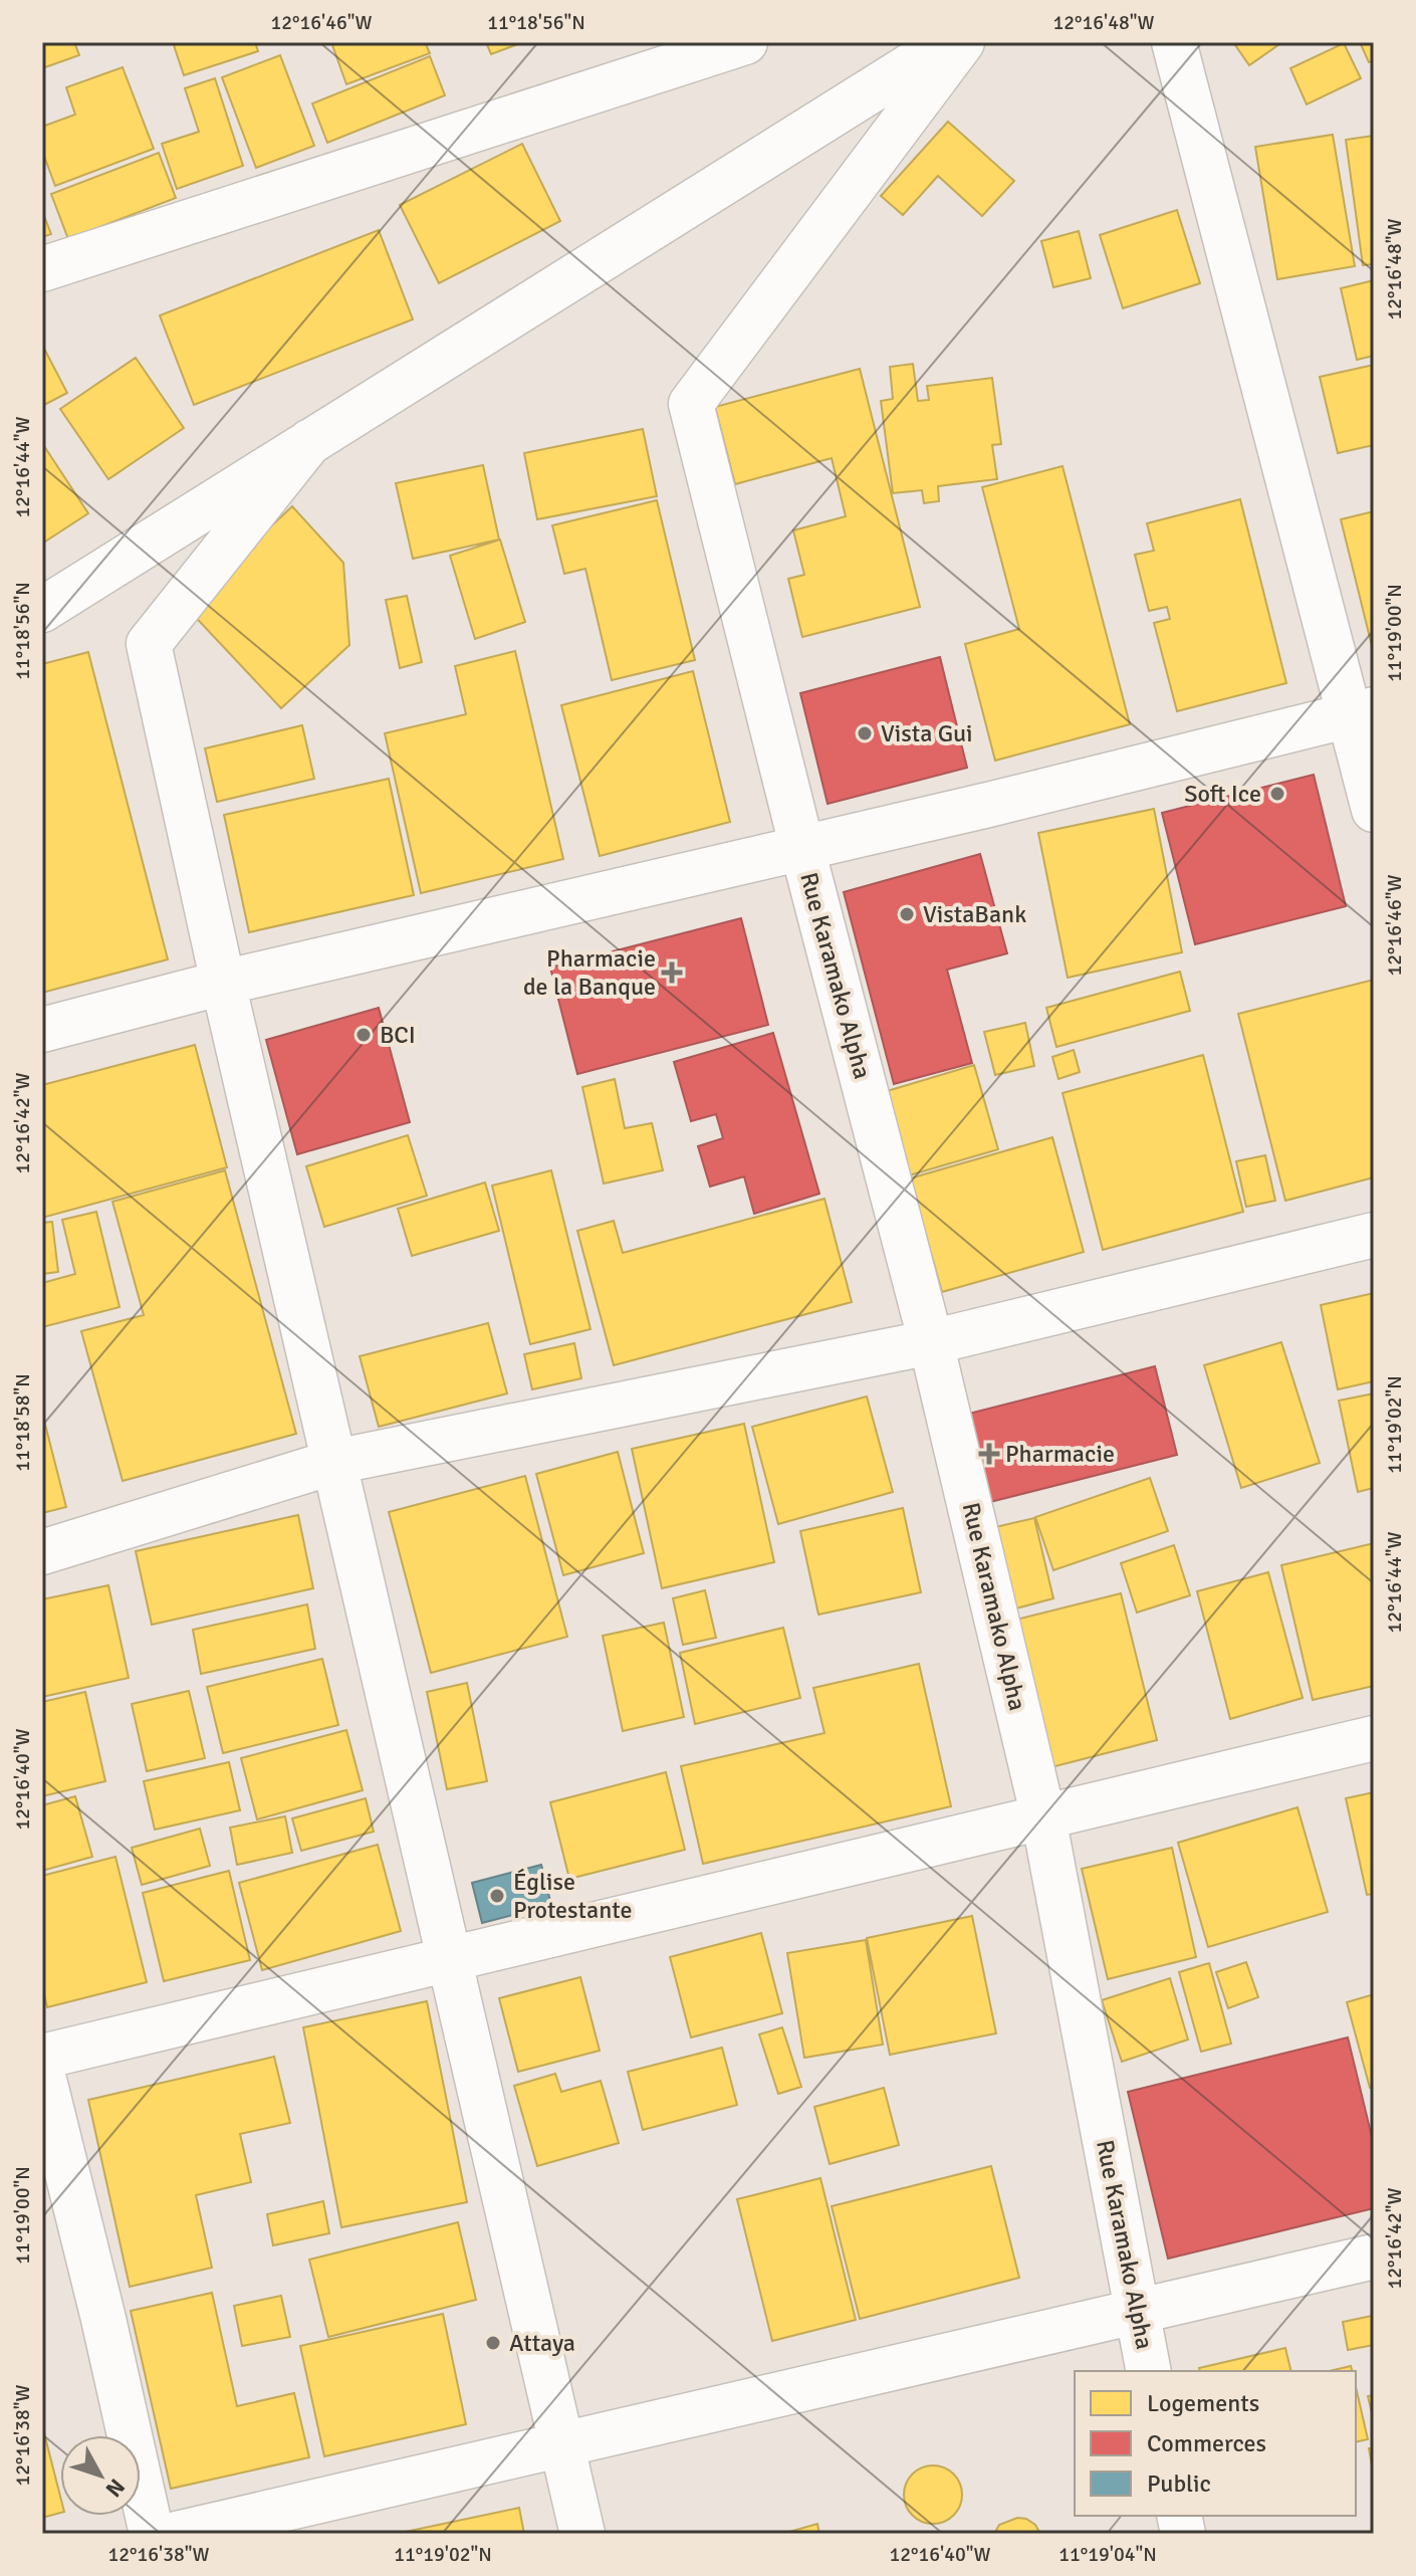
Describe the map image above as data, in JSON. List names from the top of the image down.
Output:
{
  "streets": {
    "street": ["Rue Karamako Alpha"]
  },
  "places": {
    "other": [
      "Vista Gui",
      "Soft Ice",
      "VistaBank",
      "BCI",
      "Église Protestante",
      "Attaya"
    ],
    "health": ["Pharmacie de la Banque", "Pharmacie"]
  },
  "legend": ["Logements", "Commerces", "Public"],
  "north": "bottom right",
  "coordinates": [
    "12°16'46\"W",
    "11°18'56\"N",
    "12°16'48\"W",
    "12°16'44\"W",
    "11°19'00\"N",
    "12°16'42\"W",
    "11°18'58\"N",
    "11°19'02\"N",
    "12°16'40\"W",
    "12°16'38\"W",
    "11°19'04\"N"
  ]
}
